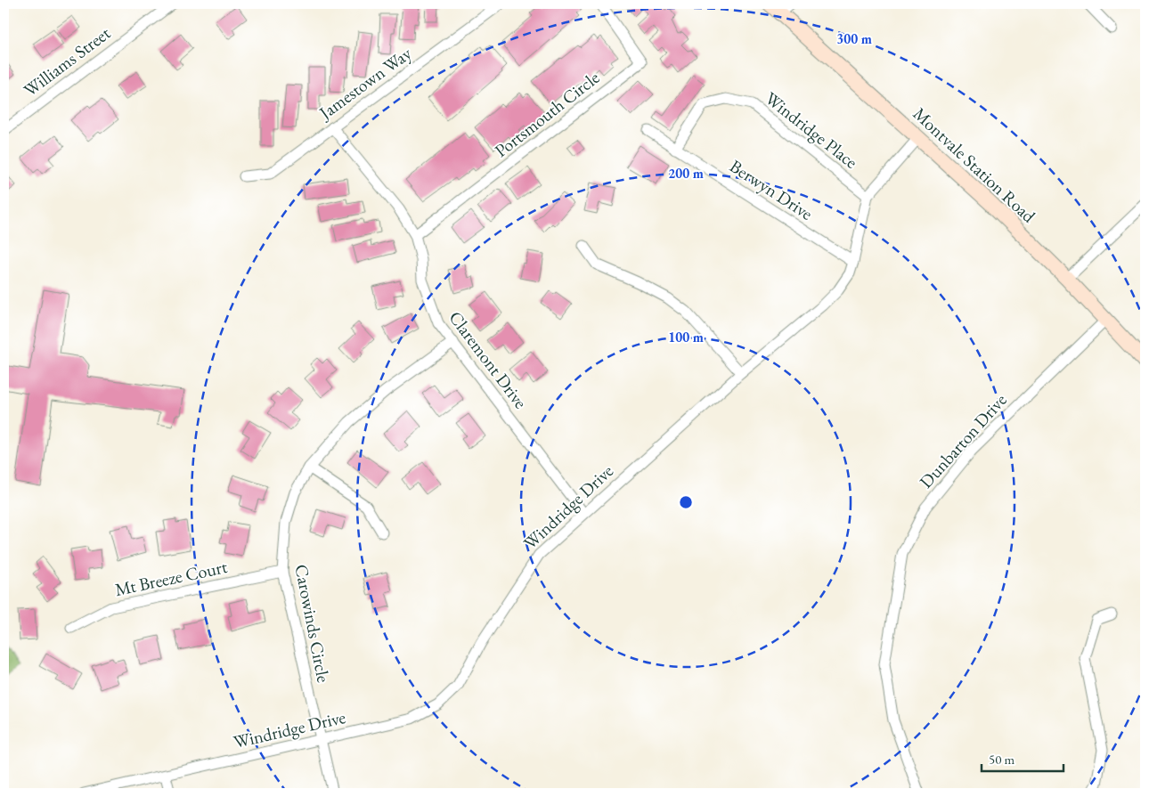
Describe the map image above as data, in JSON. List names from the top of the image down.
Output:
{
  "streets": {
    "street": [
      "Williams Street",
      "Jamestown Way",
      "Portsmouth Circle",
      "Windridge Place",
      "Montvale Station Road",
      "Berwyn Drive",
      "Claremont Drive",
      "Dunbarton Drive",
      "Windridge Drive",
      "Mt Breeze Court",
      "Carowinds Circle"
    ]
  },
  "crossings": [
    ["Jamestown Way", "Claremont Drive"],
    ["Portsmouth Circle", "Claremont Drive"],
    ["Windridge Place", "Berwyn Drive"],
    ["Windridge Place", "Windridge Drive"],
    ["Montvale Station Road", "Dunbarton Drive"],
    ["Montvale Station Road", "Windridge Drive"],
    ["Berwyn Drive", "Windridge Drive"],
    ["Claremont Drive", "Windridge Drive"],
    ["Claremont Drive", "Carowinds Circle"],
    ["Windridge Drive", "Carowinds Circle"],
    ["Mt Breeze Court", "Carowinds Circle"]
  ],
  "scale_bar": "50 m",
  "rings": ["300 m", "200 m", "100 m"]
}
